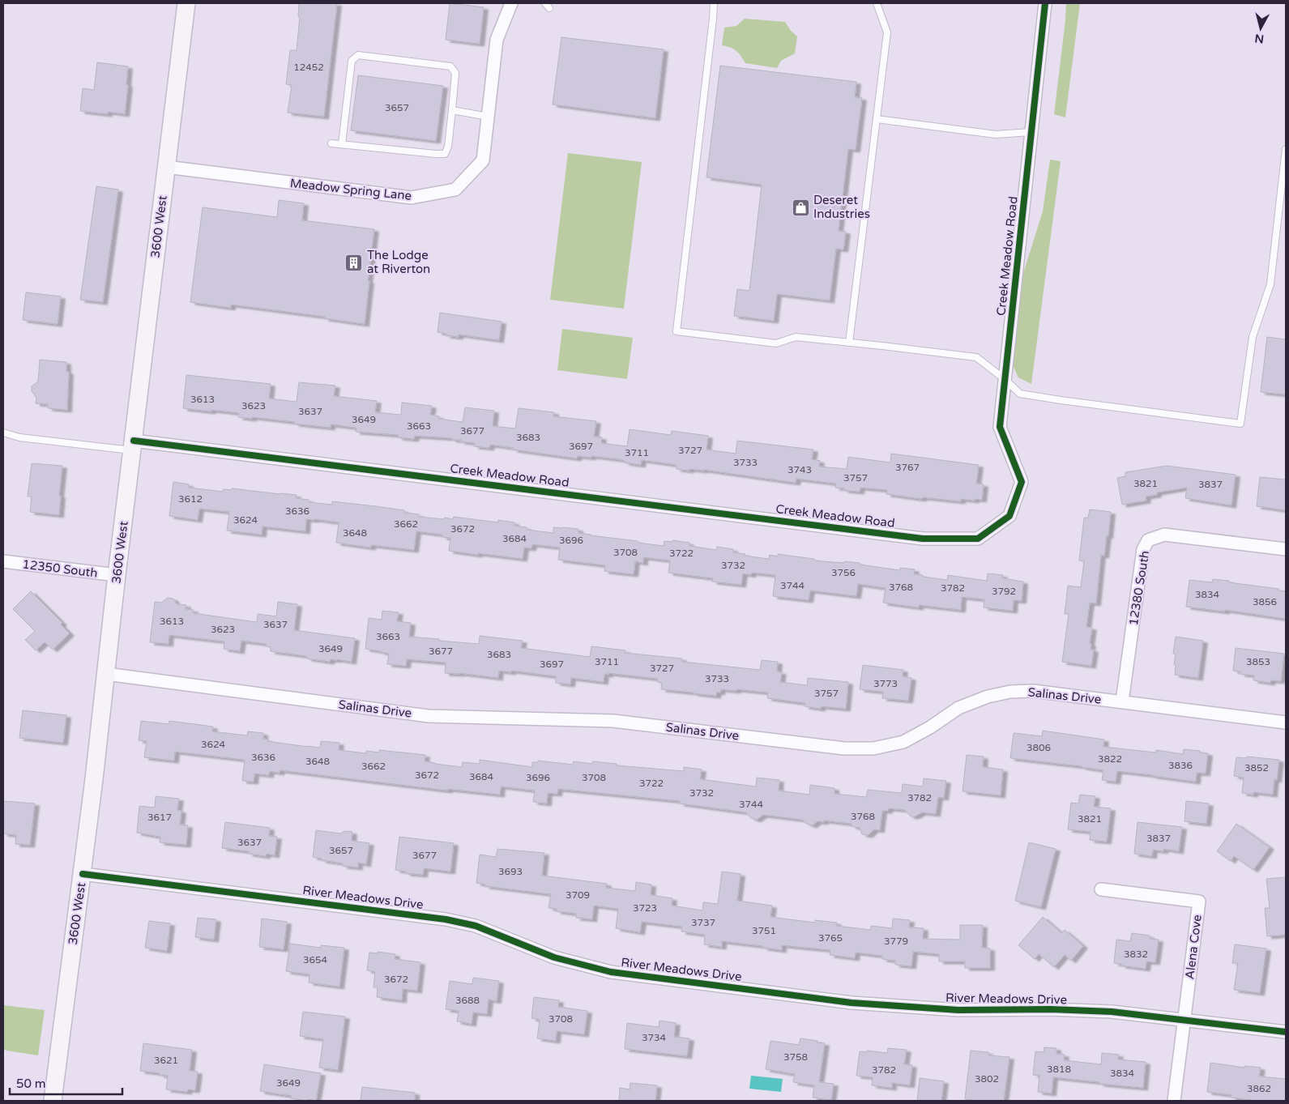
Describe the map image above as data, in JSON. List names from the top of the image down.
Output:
{
  "streets": {
    "main road": ["3600 West"],
    "street": [
      "Meadow Spring Lane",
      "Creek Meadow Road",
      "12350 South",
      "12380 South",
      "Salinas Drive",
      "River Meadows Drive",
      "Alena Cove"
    ]
  },
  "crossings": [
    ["Meadow Spring Lane", "3600 West"],
    ["3600 West", "Creek Meadow Road"],
    ["3600 West", "12350 South"],
    ["3600 West", "Salinas Drive"],
    ["3600 West", "River Meadows Drive"],
    ["12380 South", "Salinas Drive"],
    ["River Meadows Drive", "Alena Cove"]
  ],
  "places": {
    "shop": ["Deseret Industries"],
    "building": ["The Lodge at Riverton"]
  },
  "house_numbers": [
    "12452",
    "3657",
    "3613",
    "3623",
    "3637",
    "3649",
    "3663",
    "3677",
    "3683",
    "3697",
    "3727",
    "3711",
    "3733",
    "3767",
    "3743",
    "3757",
    "3821",
    "3837",
    "3612",
    "3636",
    "3624",
    "3662",
    "3672",
    "3648",
    "3684",
    "3696",
    "3708",
    "3722",
    "3732",
    "3756",
    "3744",
    "3768",
    "3782",
    "3792",
    "3834",
    "3856",
    "3613",
    "3637",
    "3623",
    "3663",
    "3649",
    "3677",
    "3683",
    "3711",
    "3853",
    "3697",
    "3727",
    "3733",
    "3773",
    "3757",
    "3624",
    "3806",
    "3636",
    "3822",
    "3648",
    "3836",
    "3662",
    "3852",
    "3672",
    "3684",
    "3696",
    "3708",
    "3722",
    "3732",
    "3782",
    "3744",
    "3768",
    "3617",
    "3821",
    "3837",
    "3637",
    "3657",
    "3677",
    "3693",
    "3709",
    "3723",
    "3737",
    "3751",
    "3765",
    "3779",
    "3832",
    "3654",
    "3672",
    "3688",
    "3708",
    "3734",
    "3758",
    "3621",
    "3818",
    "3782",
    "3834",
    "3802",
    "3649",
    "3862"
  ],
  "scale_bar": "50 m",
  "north": "bottom"
}
